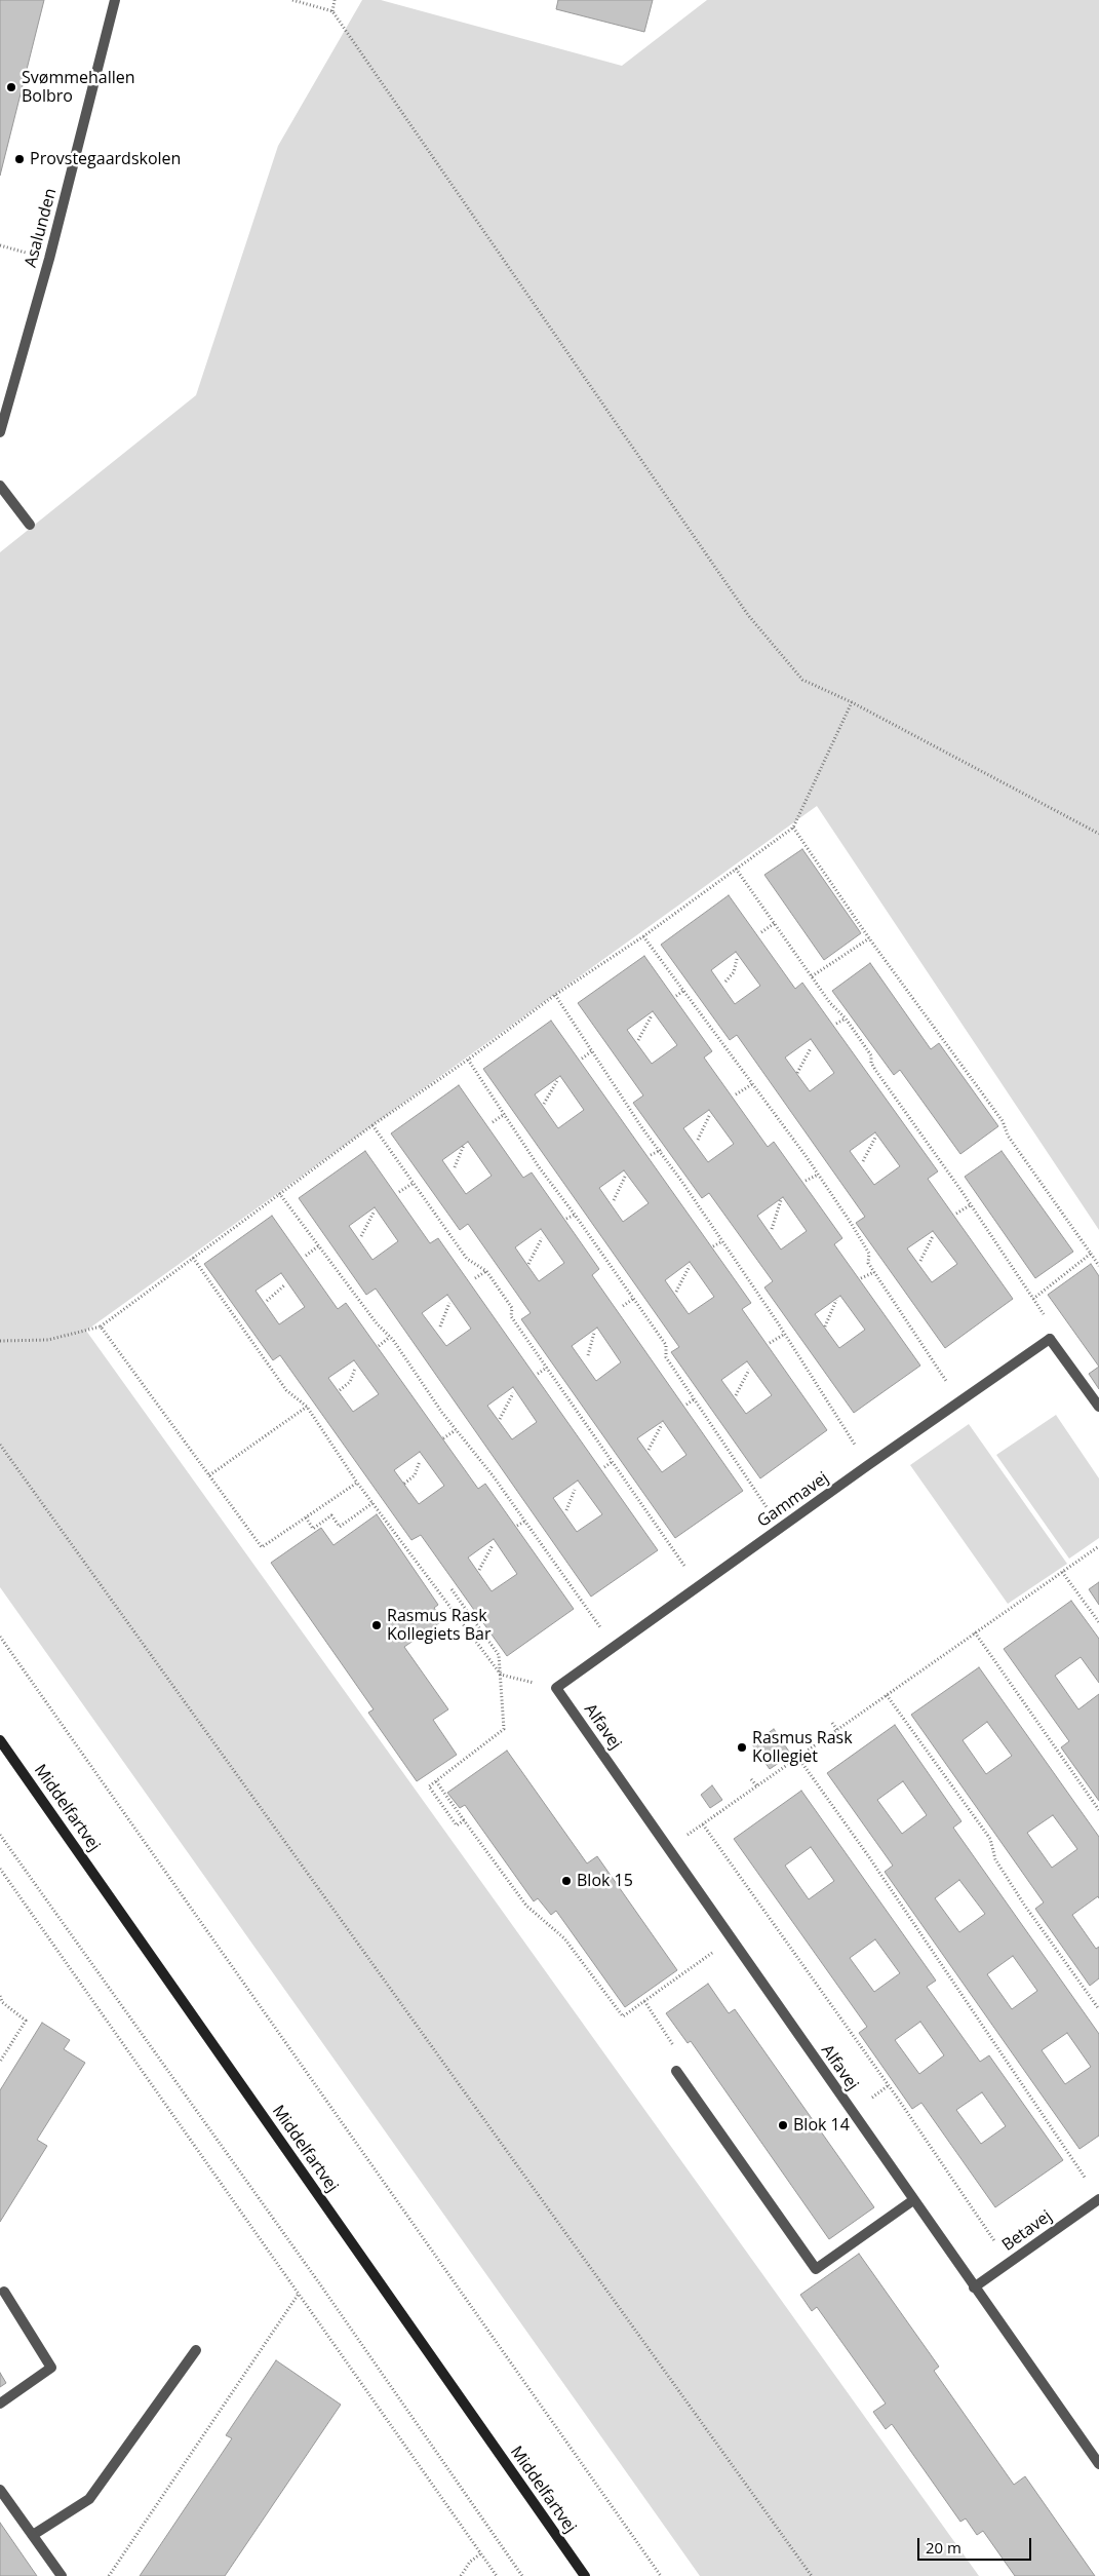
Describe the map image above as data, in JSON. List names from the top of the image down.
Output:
{
  "streets": {
    "main road": ["Middelfartvej"],
    "street": [
      "Asalunden",
      "Gammavej",
      "Alfavej",
      "Betavej"
    ]
  },
  "crossings": [
    ["Gammavej", "Alfavej"],
    ["Alfavej", "Betavej"]
  ],
  "places": [
    "Svømmehallen Bolbro",
    "Provstegaardskolen",
    "Rasmus Rask Kollegiets Bar",
    "Rasmus Rask Kollegiet",
    "Blok 15",
    "Blok 14"
  ],
  "scale_bar": "20 m"
}
